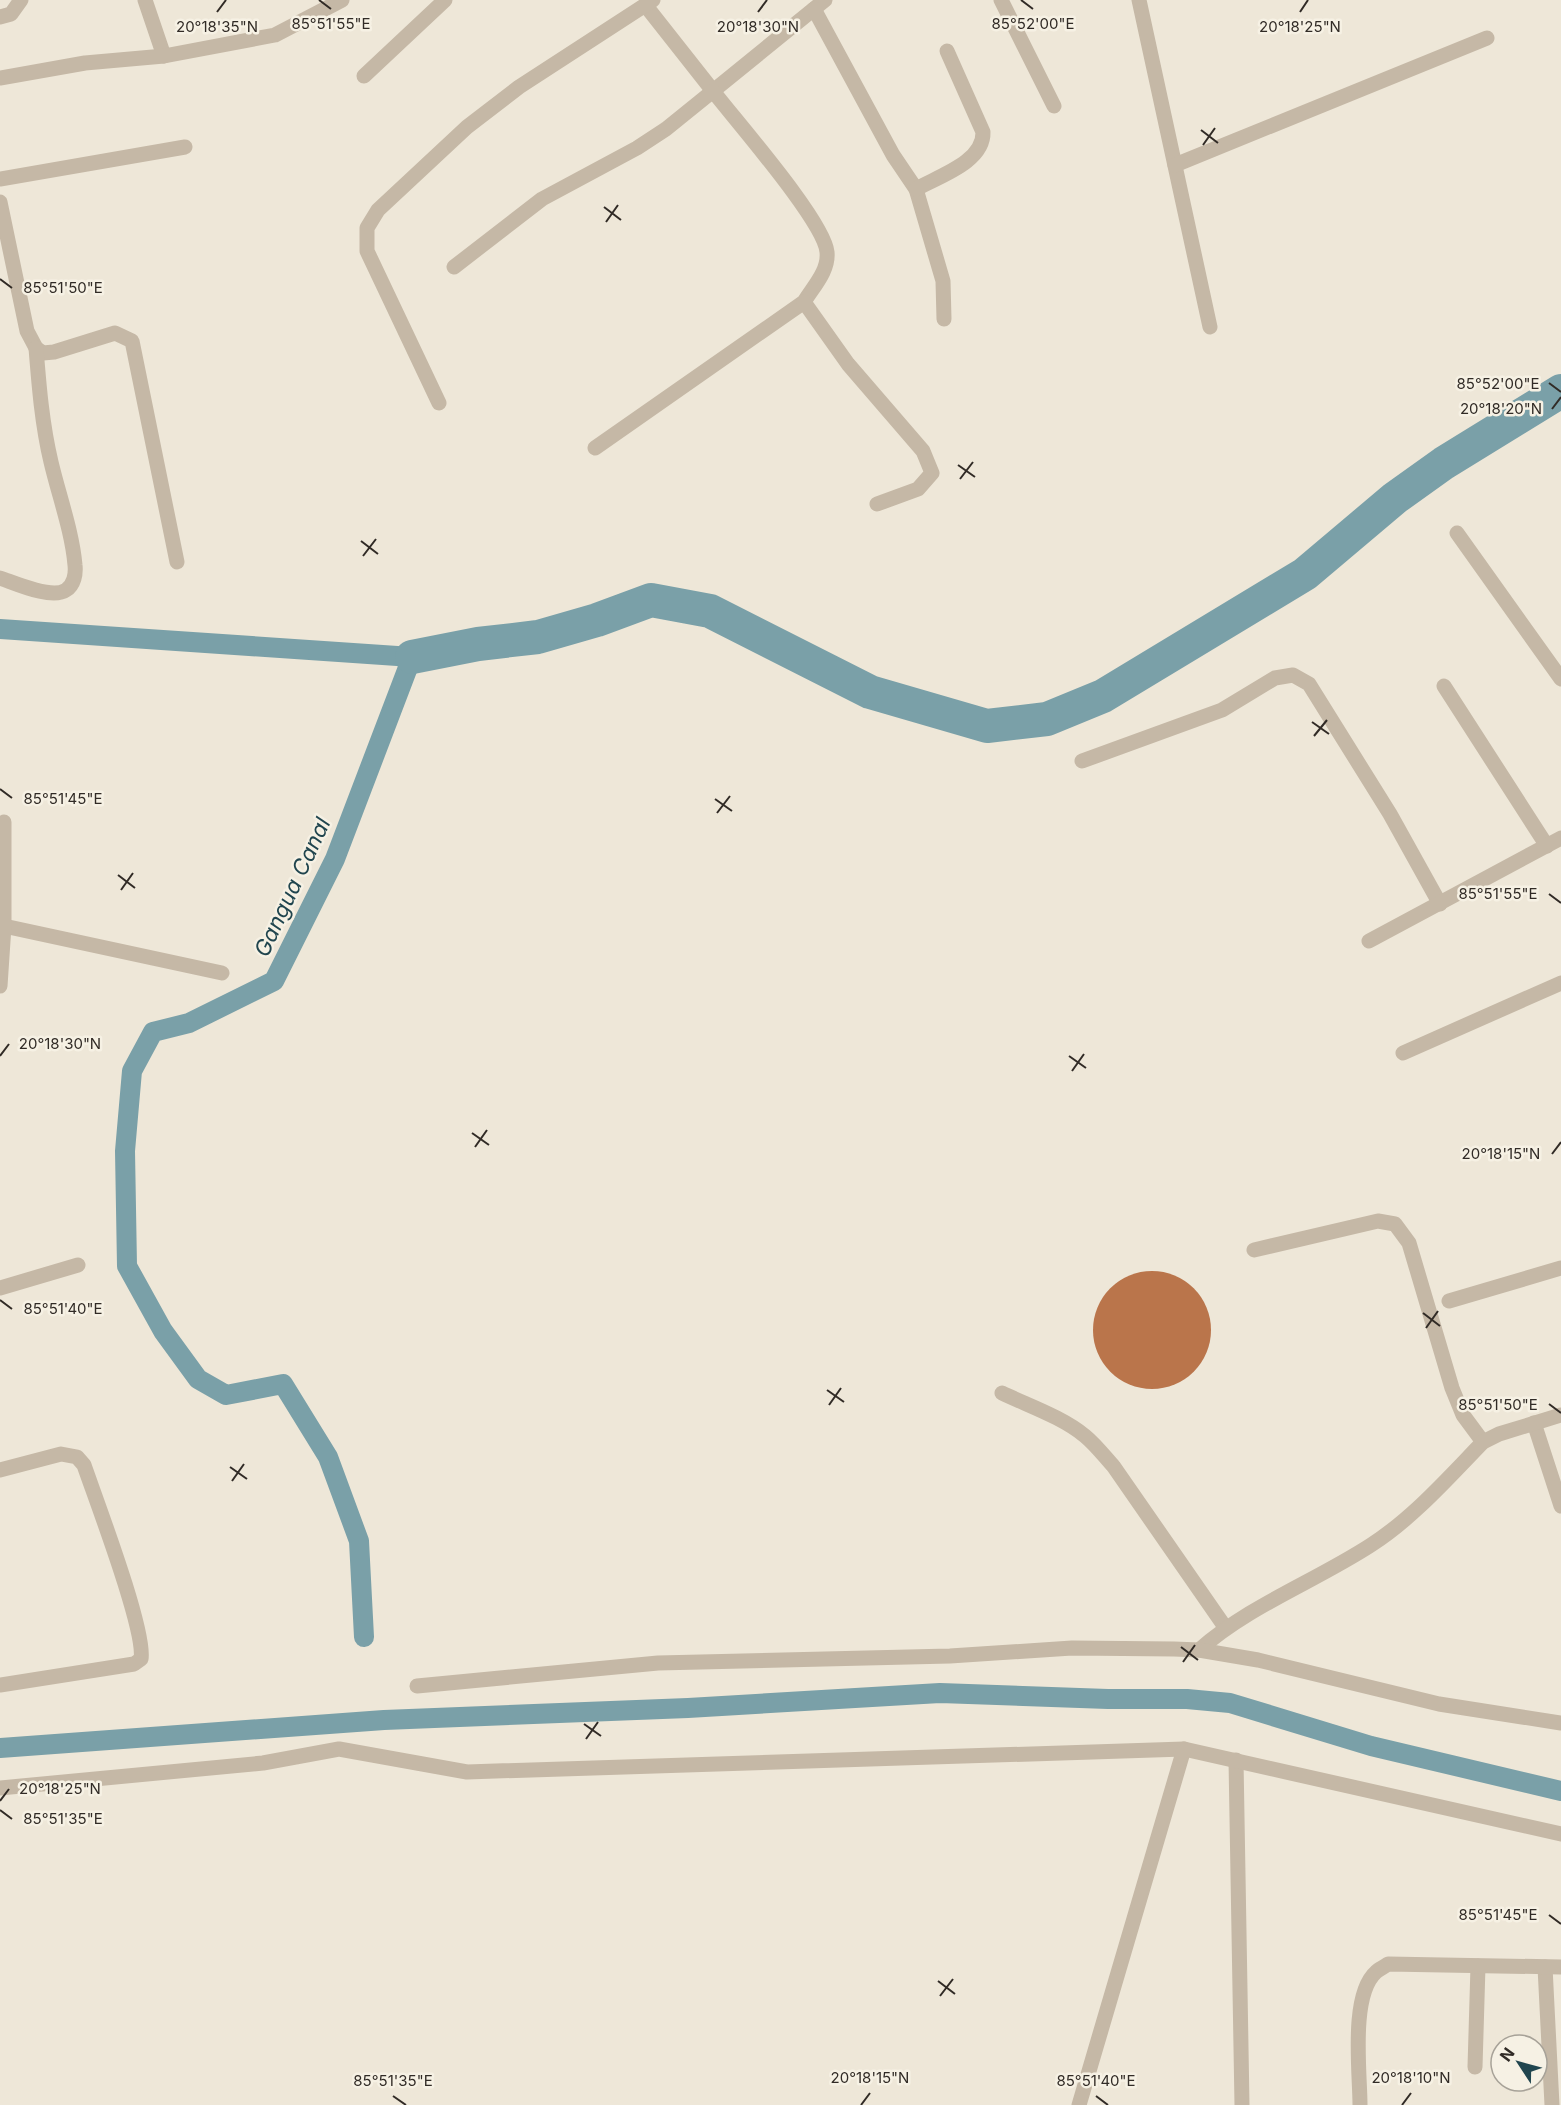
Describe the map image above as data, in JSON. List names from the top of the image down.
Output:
{
  "water": ["Gangua Canal"],
  "north": "top left",
  "coordinates": [
    "85°51'55\"E",
    "85°52'00\"E",
    "20°18'35\"N",
    "20°18'25\"N",
    "20°18'30\"N",
    "85°51'50\"E",
    "20°18'20\"N",
    "85°51'45\"E",
    "20°18'15\"N",
    "85°51'40\"E",
    "85°51'35\"E",
    "20°18'10\"N"
  ]
}
